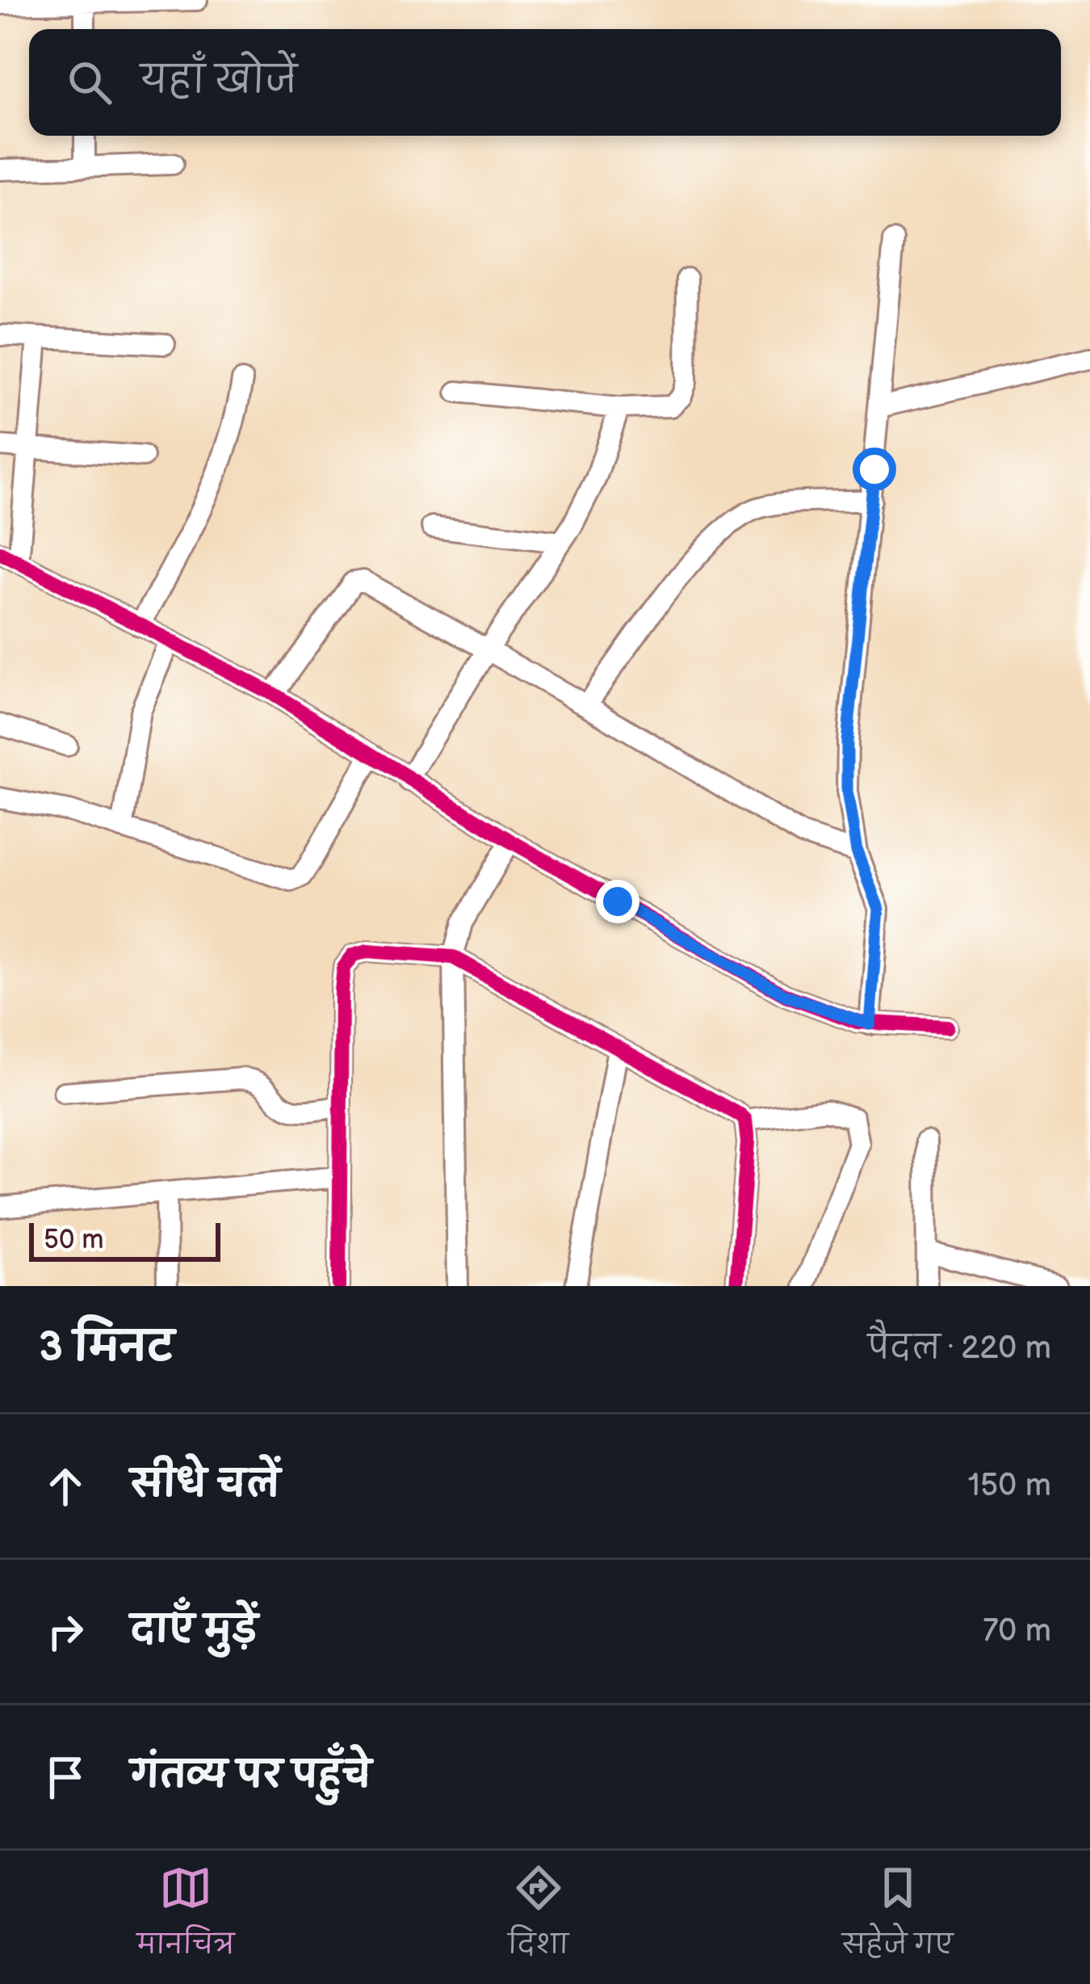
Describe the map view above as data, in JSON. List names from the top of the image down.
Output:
{
  "scale_bar": "50 m",
  "page": {
    "search": "यहाँ खोजें",
    "scale": "50 m",
    "heading": ["3 मिनट", "पैदल · 220 m"],
    "list": [
      ["सीधे चलें", "150 m"],
      ["दाएँ मुड़ें", "70 m"],
      "गंतव्य पर पहुँचे"
    ],
    "nav": ["मानचित्र", "दिशा", "सहेजे गए"]
  }
}
